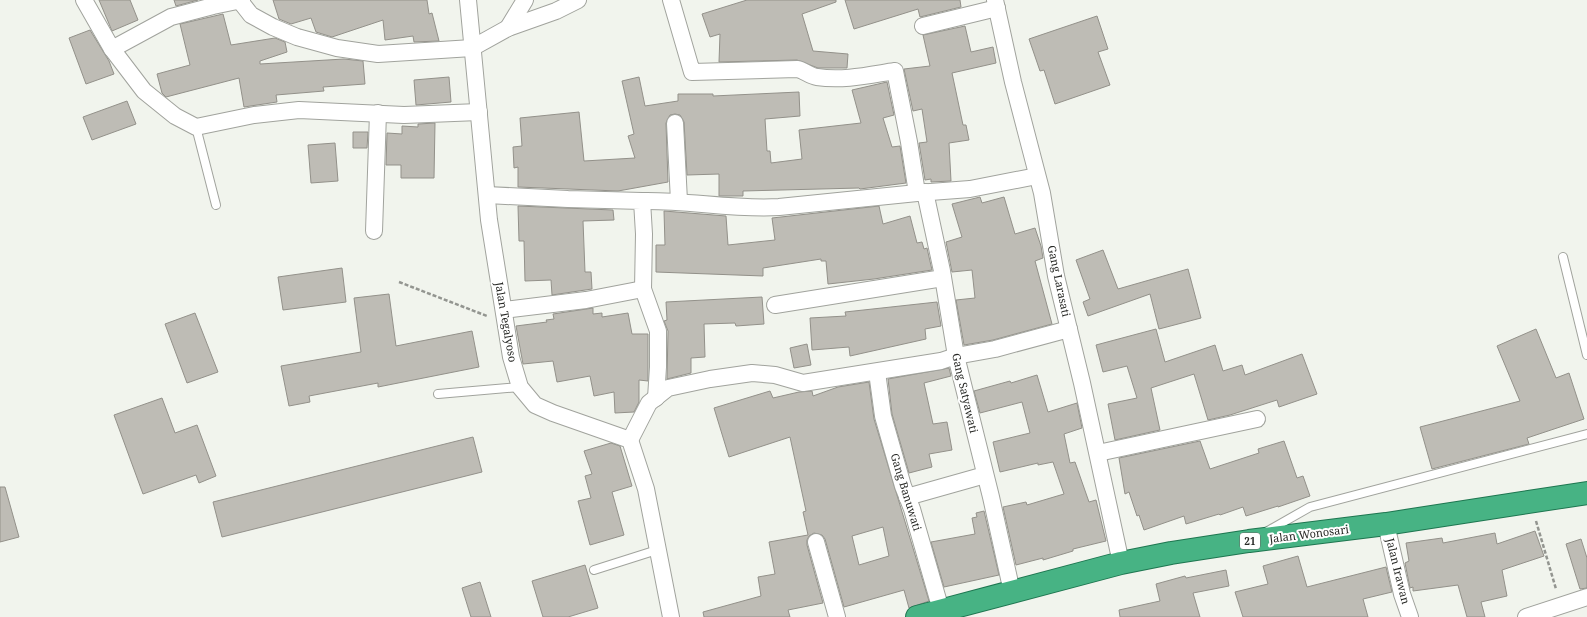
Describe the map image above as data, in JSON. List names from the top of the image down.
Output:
{
  "streets": {
    "highway": ["Jalan Wonosari", "21"],
    "street": [
      "Gang Larasati",
      "Jalan Tegalyoso",
      "Gang Satyawati",
      "Gang Banuwati",
      "Jalan Irawan"
    ]
  },
  "crossings": [
    ["Gang Larasati", "Jalan Wonosari"],
    ["Gang Satyawati", "Jalan Wonosari"],
    ["Gang Banuwati", "Jalan Wonosari"],
    ["Jalan Wonosari", "Jalan Irawan"]
  ]
}
